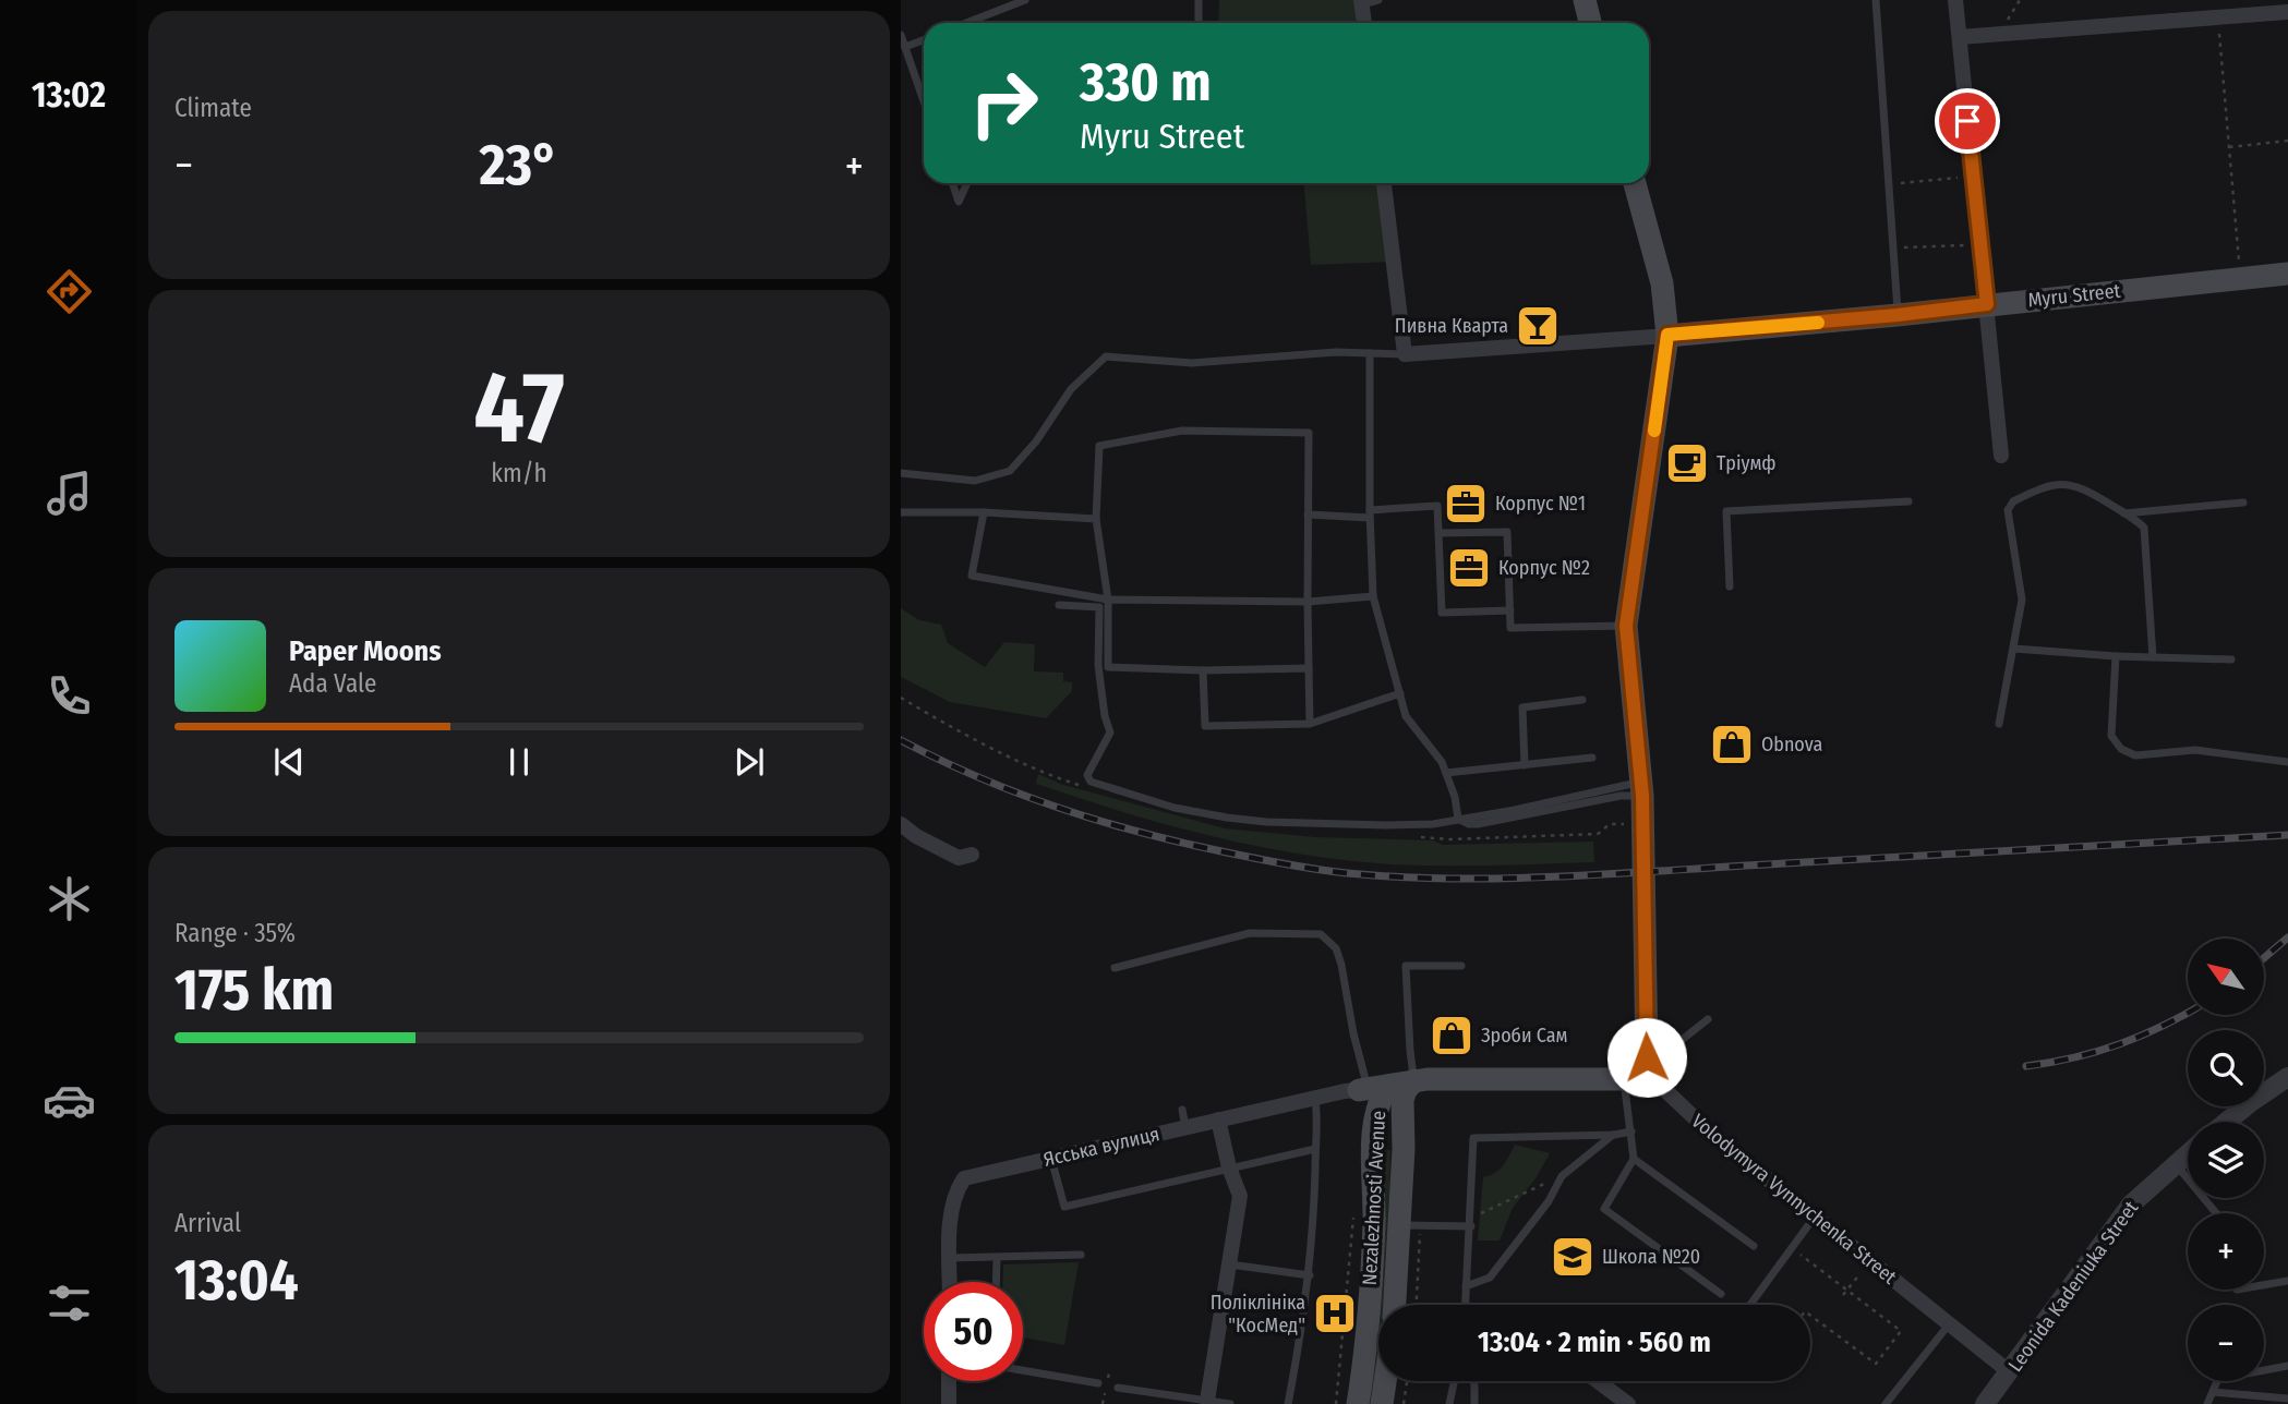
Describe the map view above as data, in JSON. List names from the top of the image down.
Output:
{
  "streets": {
    "main road": ["Myru Street", "Ясська вулиця", "Nezalezhnosti Avenue"],
    "street": ["Volodymyra Vynnychenka Street", "Leonida Kadeniuka Street"]
  },
  "crossings": [
    ["Ясська вулиця", "Nezalezhnosti Avenue"],
    ["Ясська вулиця", "Volodymyra Vynnychenka Street"],
    ["Volodymyra Vynnychenka Street", "Leonida Kadeniuka Street"]
  ],
  "places": {
    "bar": ["Пивна Кварта"],
    "cafe": ["Тріумф"],
    "office": ["Корпус №1", "Корпус №2"],
    "shop": ["Obnova", "Зроби Сам"],
    "school or university": ["Школа №20"],
    "hospital": ["Поліклініка \"КосМед\""]
  },
  "north": "top left",
  "page": {
    "tabs": "13:02",
    "tile": [
      "Climate",
      ["47", "km/h"],
      ["Range · 35%", "175 km"],
      ["Arrival", "13:04"]
    ],
    "turn": ["330 m", "Myru Street"],
    "heat": ["−", "23°", "+"],
    "song": ["Paper Moons", "Ada Vale"],
    "map_buttons": ["+", "−"],
    "limit": "50",
    "trip": "13:04 · 2 min · 560 m"
  }
}
